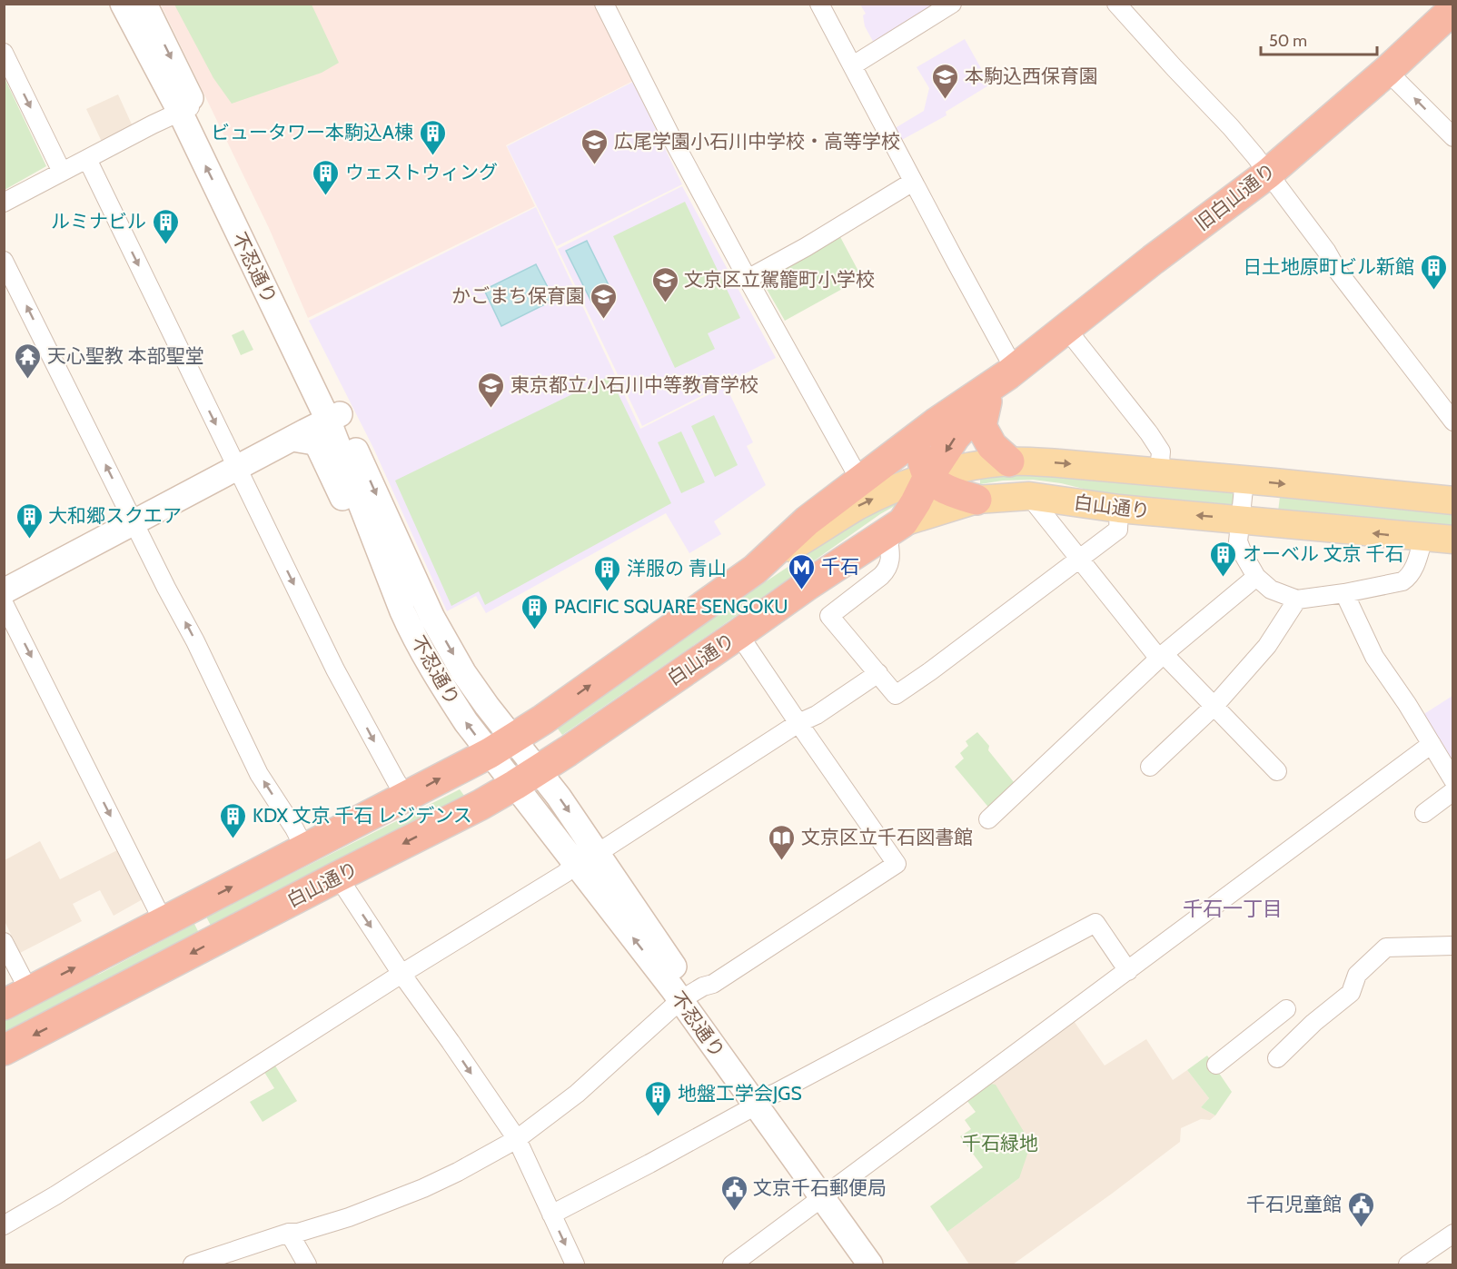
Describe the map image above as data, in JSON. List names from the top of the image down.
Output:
{
  "streets": {
    "highway": ["旧白山通り", "白山通り"],
    "main road": ["不忍通り"]
  },
  "crossings": [
    ["不忍通り", "白山通り"]
  ],
  "districts": ["千石一丁目"],
  "parks": ["千石緑地"],
  "places": {
    "school or university": [
      "本駒込西保育園",
      "広尾学園小石川中学校・高等学校",
      "文京区立駕籠町小学校",
      "かごまち保育園",
      "東京都立小石川中等教育学校"
    ],
    "building": [
      "ビュータワー本駒込A棟",
      "ウェストウィング",
      "ルミナビル",
      "日土地原町ビル新館",
      "大和郷スクエア",
      "オーベル 文京 千石",
      "洋服の 青山",
      "PACIFIC SQUARE SENGOKU",
      "KDX 文京 千石 レジデンス",
      "地盤工学会JGS"
    ],
    "temple": ["天心聖教 本部聖堂"],
    "metro station": ["千石"],
    "library": ["文京区立千石図書館"],
    "public building": ["文京千石郵便局", "千石児童館"]
  },
  "scale_bar": "50 m"
}
